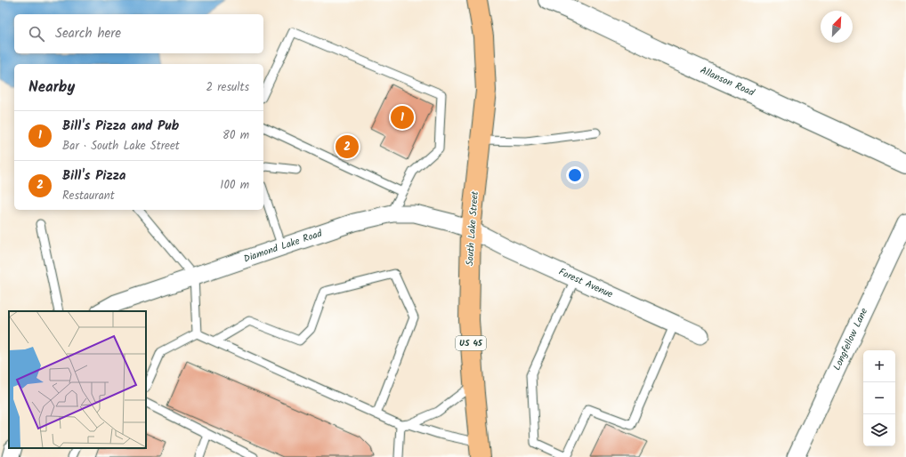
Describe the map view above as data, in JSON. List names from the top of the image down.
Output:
{
  "streets": {
    "main road": ["South Lake Street", "US 45"],
    "street": [
      "Allanson Road",
      "Diamond Lake Road",
      "Forest Avenue",
      "Longfellow Lane"
    ]
  },
  "crossings": [
    ["South Lake Street", "Diamond Lake Road"],
    ["South Lake Street", "Forest Avenue"],
    ["Diamond Lake Road", "Forest Avenue"]
  ],
  "north": "top right",
  "page": {
    "search": "Search here",
    "heading": ["Nearby", "2 results"],
    "pins": ["1", "2"],
    "list": [
      {
        "mark": "1",
        "name": "Bill's Pizza and Pub",
        "note": "Bar · South Lake Street",
        "value": "80 m"
      },
      {
        "mark": "2",
        "name": "Bill's Pizza",
        "note": "Restaurant",
        "value": "100 m"
      }
    ],
    "map_buttons": ["+", "−"]
  }
}
